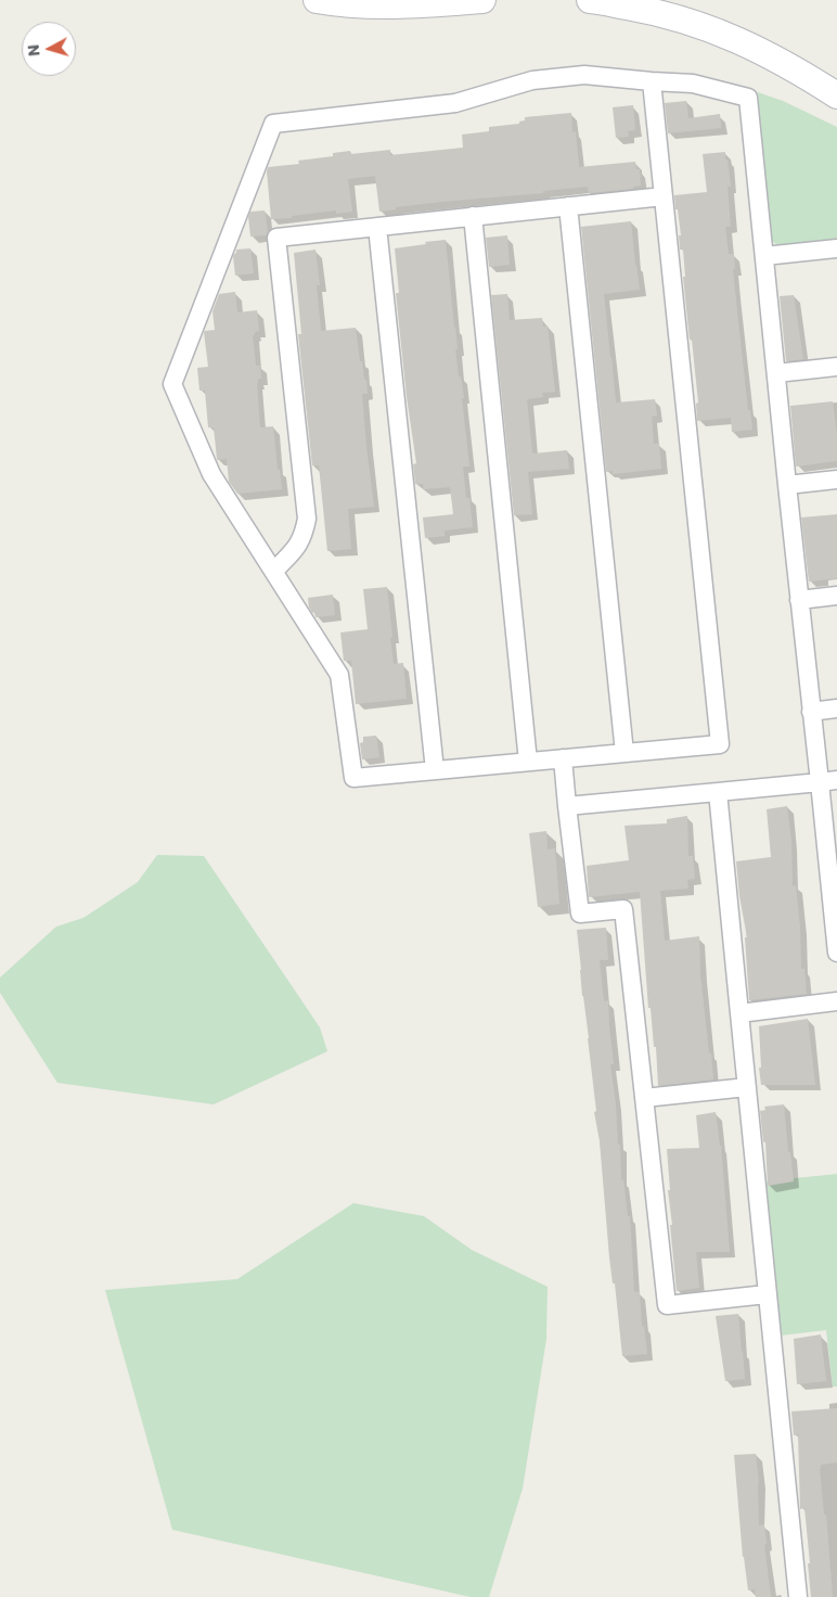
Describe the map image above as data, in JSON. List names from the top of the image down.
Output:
{
  "north": "left"
}
